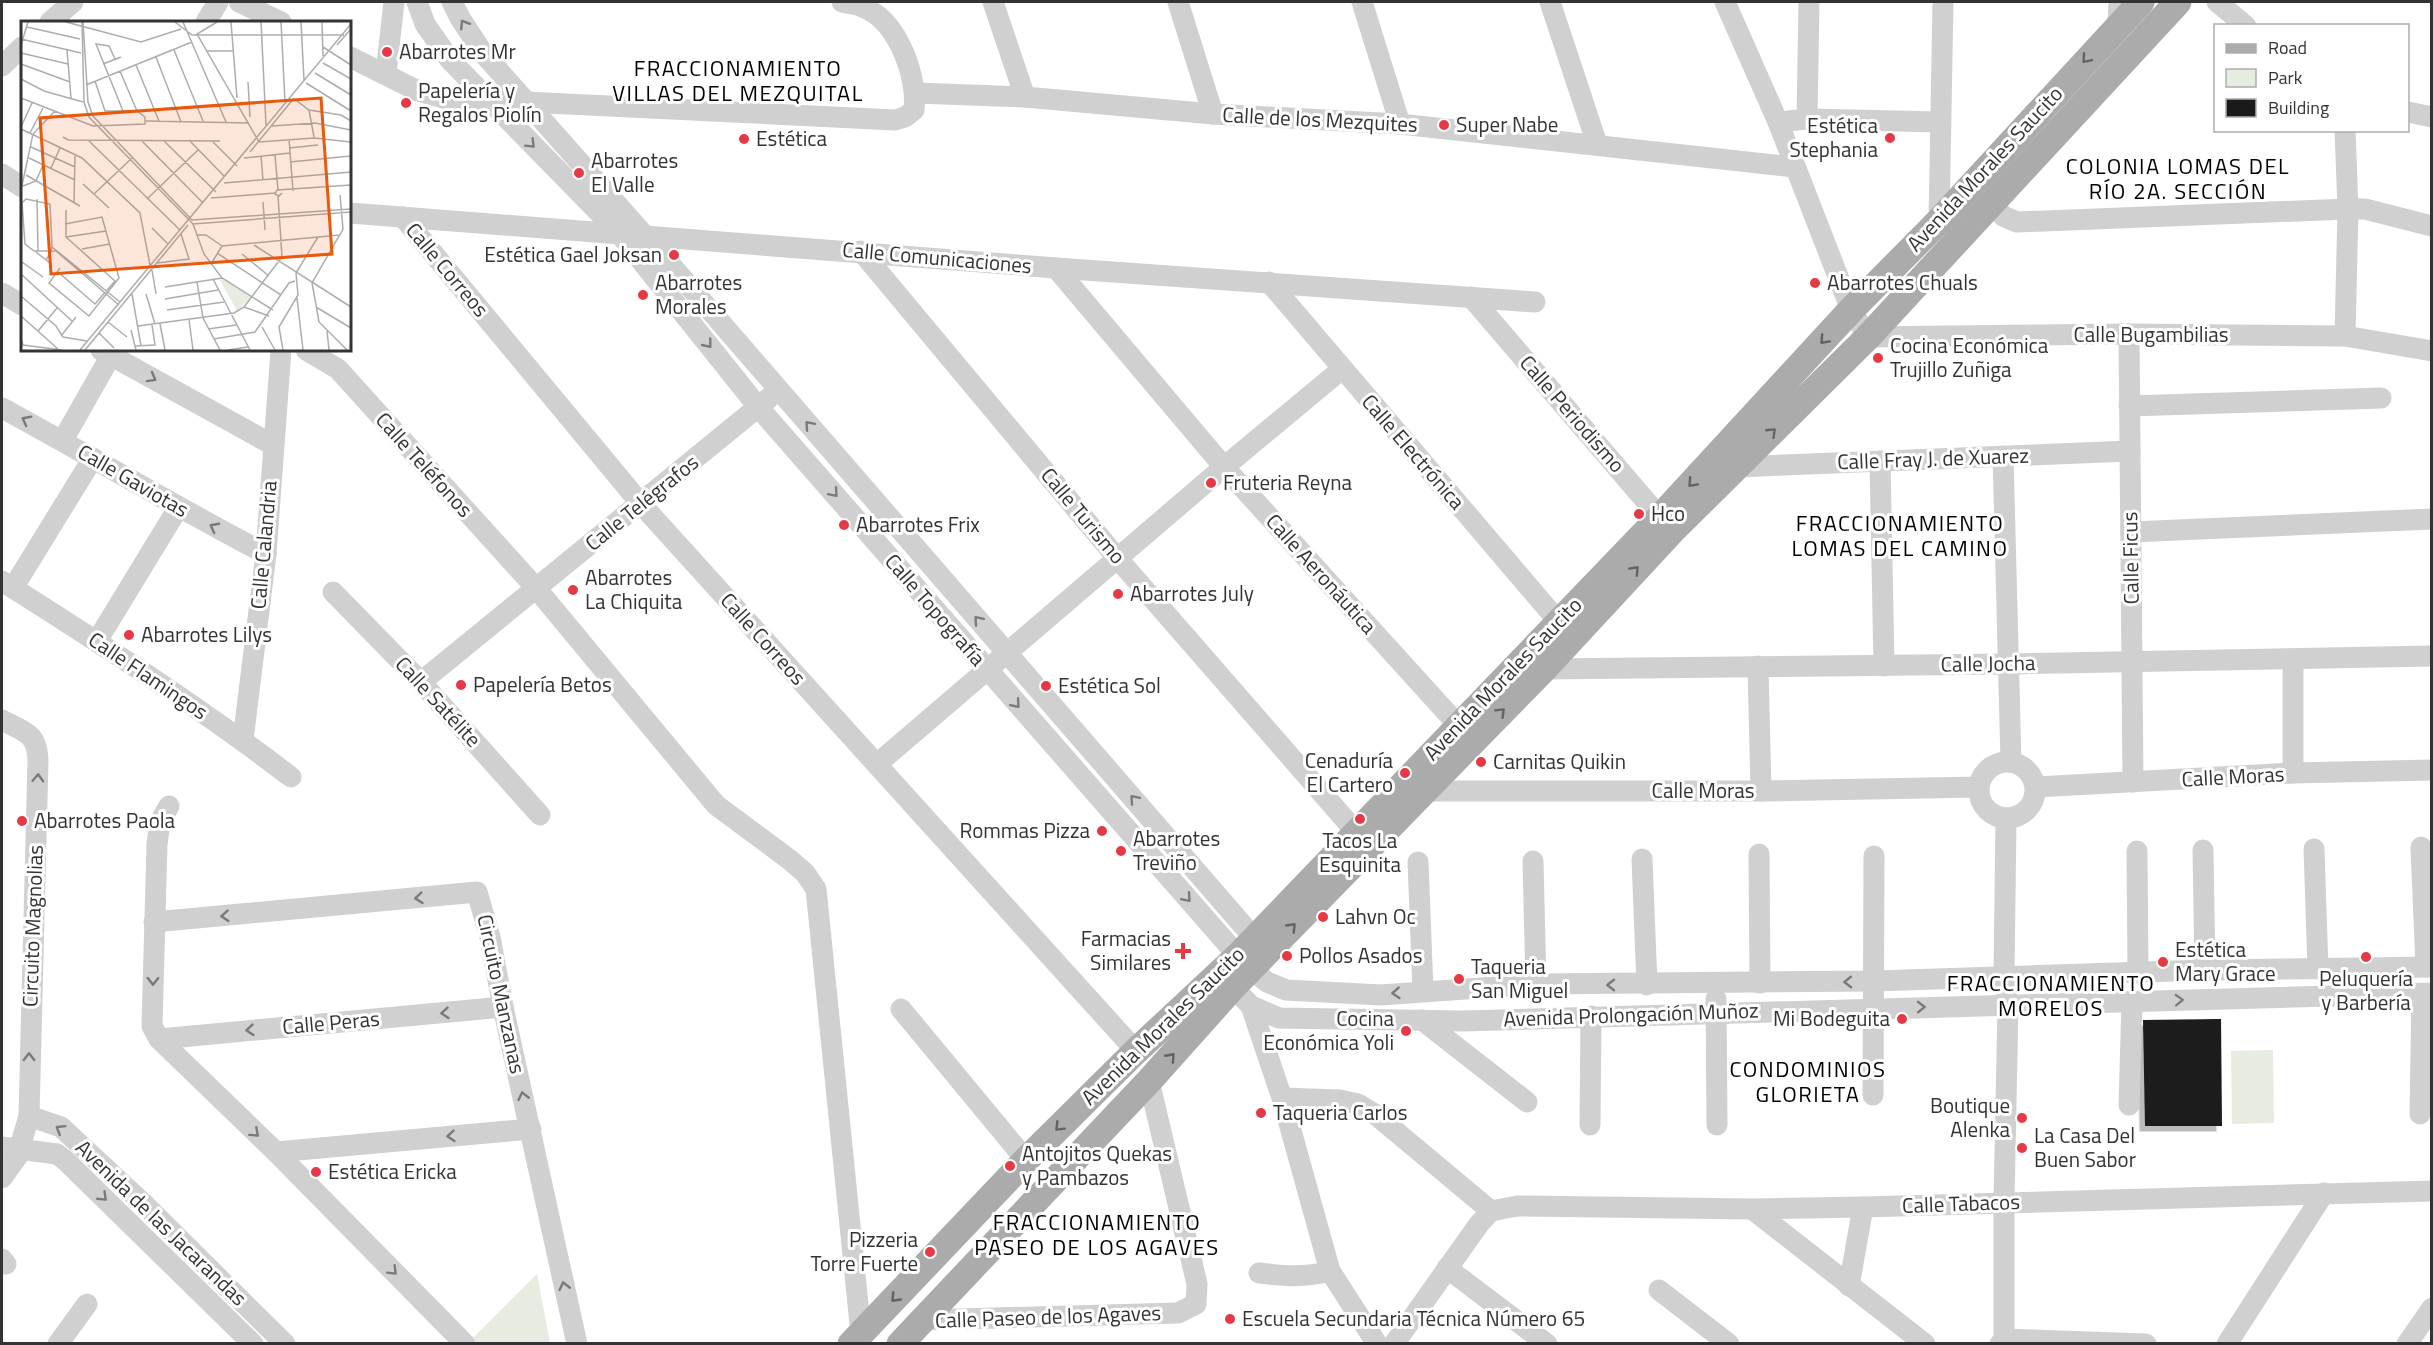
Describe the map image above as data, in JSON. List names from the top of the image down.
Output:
{
  "streets": {
    "main road": ["Avenida Morales Saucito"],
    "street": [
      "Calle de los Mezquites",
      "Calle Comunicaciones",
      "Calle Correos",
      "Calle Bugambilias",
      "Calle Periodismo",
      "Calle Electrónica",
      "Calle Fray J. de Xuarez",
      "Calle Teléfonos",
      "Calle Gaviotas",
      "Calle Telégrafos",
      "Calle Turismo",
      "Calle Calandria",
      "Calle Ficus",
      "Calle Aeronáutica",
      "Calle Topografía",
      "Calle Jocha",
      "Calle Flamingos",
      "Calle Satélite",
      "Calle Moras",
      "Circuito Magnolias",
      "Circuito Manzanas",
      "Avenida Prolongación Muñoz",
      "Calle Peras",
      "Calle Tabacos",
      "Avenida de las Jacarandas",
      "Calle Paseo de los Agaves"
    ]
  },
  "crossings": [
    ["Avenida Morales Saucito", "Calle Correos"],
    ["Avenida Morales Saucito", "Calle Bugambilias"],
    ["Avenida Morales Saucito", "Calle Periodismo"],
    ["Avenida Morales Saucito", "Calle Electrónica"],
    ["Avenida Morales Saucito", "Calle Fray J. de Xuarez"],
    ["Avenida Morales Saucito", "Calle Teléfonos"],
    ["Avenida Morales Saucito", "Calle Turismo"],
    ["Avenida Morales Saucito", "Calle Aeronáutica"],
    ["Avenida Morales Saucito", "Calle Topografía"],
    ["Avenida Morales Saucito", "Calle Jocha"],
    ["Avenida Morales Saucito", "Calle Moras"],
    ["Avenida Morales Saucito", "Avenida Prolongación Muñoz"],
    ["Avenida Morales Saucito", "Calle Paseo de los Agaves"],
    ["Calle Comunicaciones", "Calle Correos"],
    ["Calle Comunicaciones", "Calle Periodismo"],
    ["Calle Comunicaciones", "Calle Electrónica"],
    ["Calle Comunicaciones", "Calle Turismo"],
    ["Calle Comunicaciones", "Calle Aeronáutica"],
    ["Calle Comunicaciones", "Calle Topografía"],
    ["Calle Correos", "Calle Telégrafos"],
    ["Calle Bugambilias", "Calle Ficus"],
    ["Calle Fray J. de Xuarez", "Calle Ficus"],
    ["Calle Teléfonos", "Calle Telégrafos"],
    ["Calle Gaviotas", "Calle Calandria"],
    ["Calle Telégrafos", "Calle Topografía"],
    ["Calle Telégrafos", "Calle Satélite"],
    ["Calle Calandria", "Calle Flamingos"],
    ["Calle Ficus", "Calle Jocha"],
    ["Calle Ficus", "Calle Moras"],
    ["Calle Topografía", "Avenida Prolongación Muñoz"],
    ["Circuito Magnolias", "Avenida de las Jacarandas"],
    ["Circuito Manzanas", "Calle Peras"]
  ],
  "districts": [
    "FRACCIONAMIENTO VILLAS DEL MEZQUITAL",
    "COLONIA LOMAS DEL RÍO 2A. SECCIÓN",
    "FRACCIONAMIENTO LOMAS DEL CAMINO",
    "FRACCIONAMIENTO MORELOS",
    "CONDOMINIOS GLORIETA",
    "FRACCIONAMIENTO PASEO DE LOS AGAVES"
  ],
  "places": {
    "other": [
      "Abarrotes Mr",
      "Papelería y Regalos Piolín",
      "Super Nabe",
      "Estética Stephania",
      "Estética",
      "Abarrotes El Valle",
      "Estética Gael Joksan",
      "Abarrotes Chuals",
      "Abarrotes Morales",
      "Cocina Económica Trujillo Zuñiga",
      "Fruteria Reyna",
      "Hco",
      "Abarrotes Frix",
      "Abarrotes La Chiquita",
      "Abarrotes July",
      "Abarrotes Lilys",
      "Papelería Betos",
      "Estética Sol",
      "Carnitas Quikin",
      "Cenaduría El Cartero",
      "Tacos La Esquinita",
      "Abarrotes Paola",
      "Rommas Pizza",
      "Abarrotes Treviño",
      "Lahvn Oc",
      "Pollos Asados",
      "Peluquería y Barbería",
      "Estética Mary Grace",
      "Taqueria San Miguel",
      "Mi Bodeguita",
      "Cocina Económica Yoli",
      "Taqueria Carlos",
      "Boutique Alenka",
      "La Casa Del Buen Sabor",
      "Antojitos Quekas y Pambazos",
      "Estética Ericka",
      "Pizzeria Torre Fuerte",
      "Escuela Secundaria Técnica Número 65"
    ],
    "health": ["Farmacias Similares"]
  },
  "legend": ["Road", "Park", "Building"]
}
